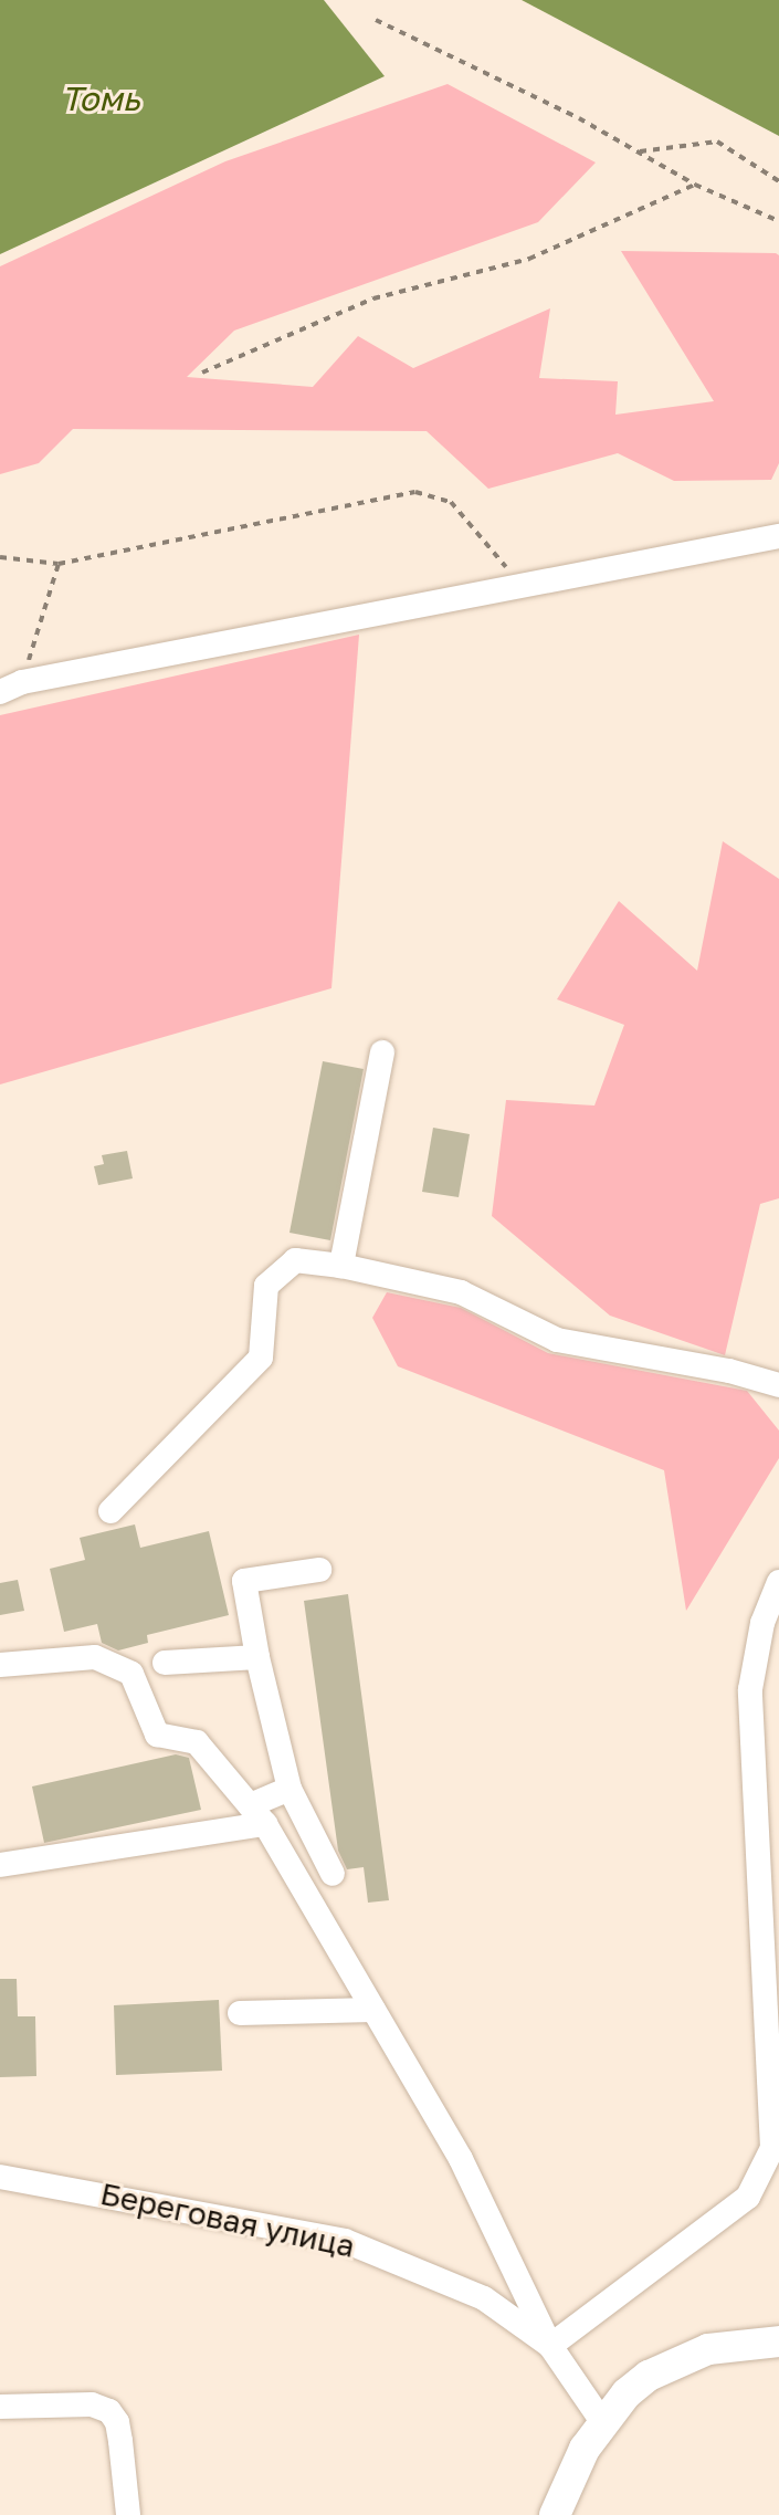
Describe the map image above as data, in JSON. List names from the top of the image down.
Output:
{
  "streets": {
    "street": ["Береговая улица"]
  },
  "water": ["Томь"]
}
